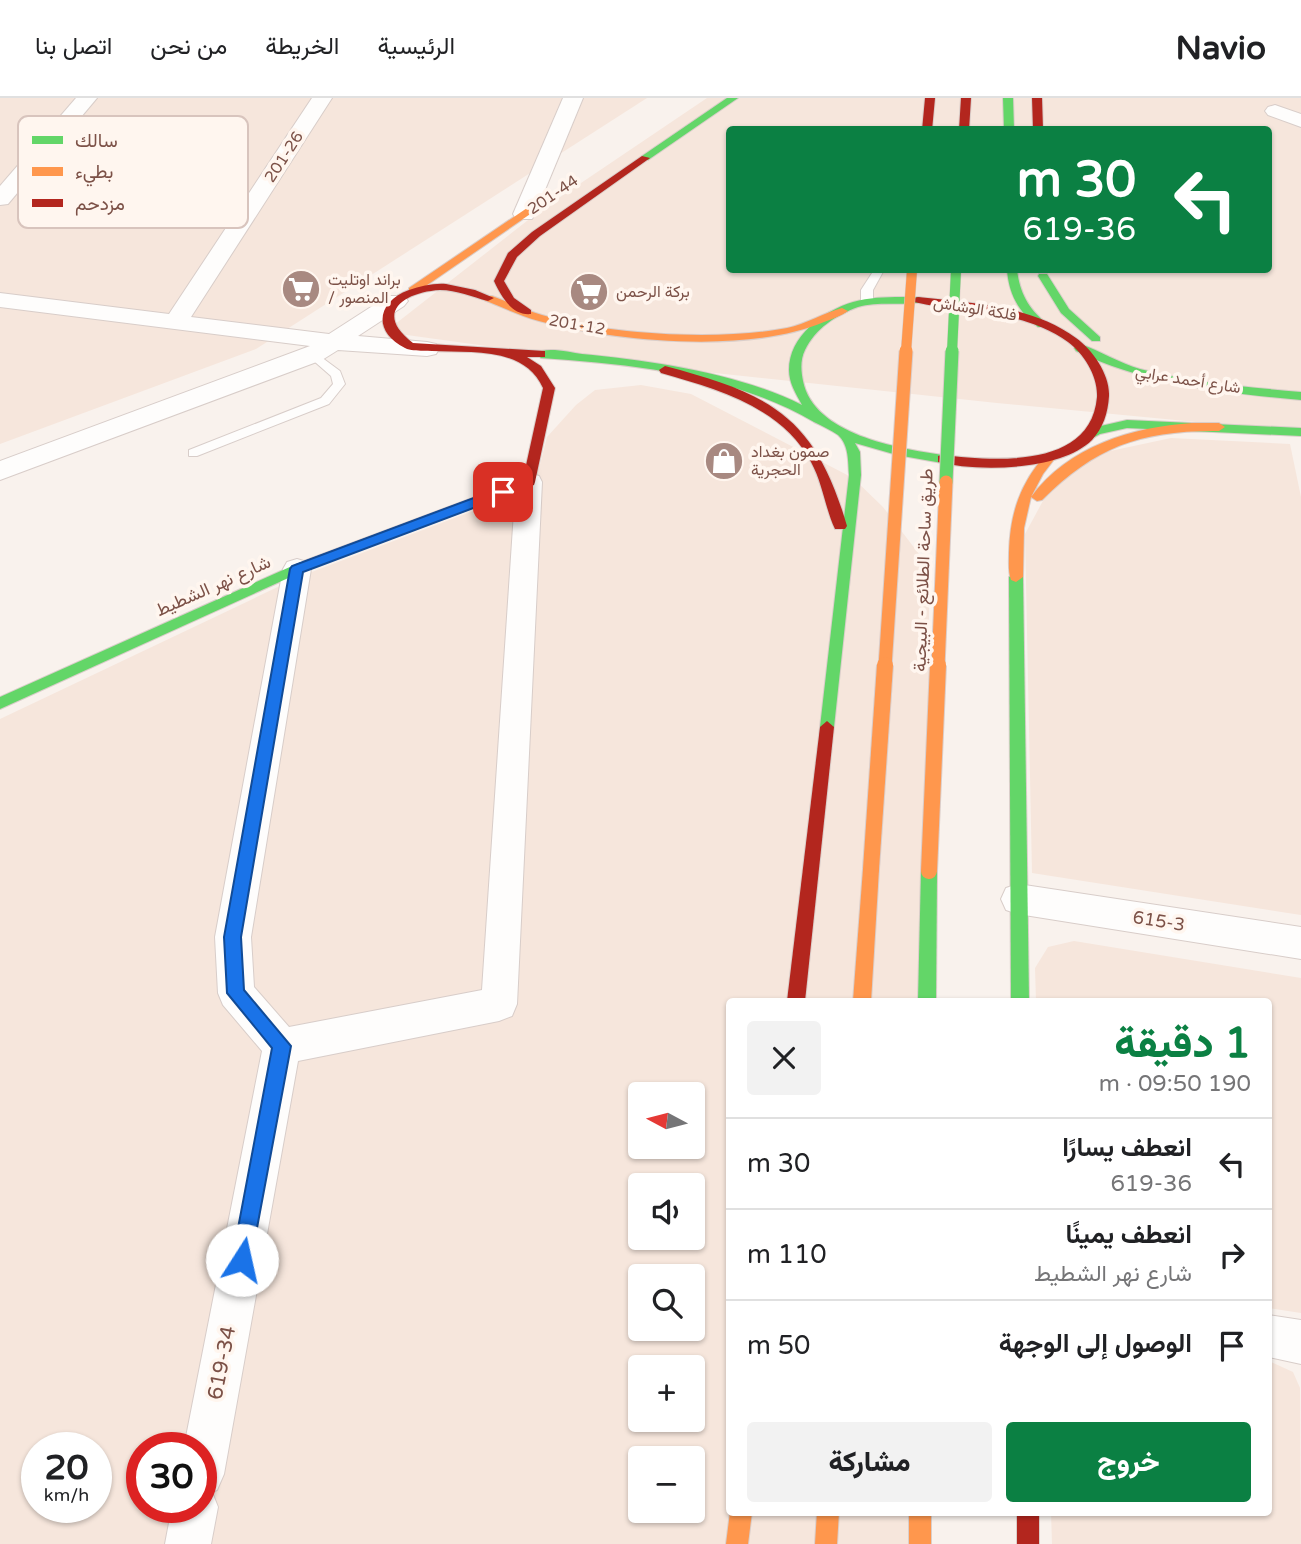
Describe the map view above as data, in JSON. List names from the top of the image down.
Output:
{
  "streets": {
    "main road": [
      "201-44",
      "فلكة الوشاش",
      "201-12",
      "شارع أحمد عرابي",
      "طريق ساحة الطلائع - البيجية",
      "شارع نهر الشطيط"
    ],
    "street": ["201-26", "615-3", "619-34"]
  },
  "crossings": [
    ["201-26", "201-12"],
    ["201-44", "201-12"],
    ["فلكة الوشاش", "201-12"],
    ["فلكة الوشاش", "شارع أحمد عرابي"]
  ],
  "places": {
    "supermarket": ["براند اوتليت / المنصور", "بركة الرحمن"],
    "shop": ["صمون بغداد الحجرية"]
  },
  "legend": ["سالك", "بطيء", "مزدحم"],
  "north": "left",
  "page": {
    "header": "Navio",
    "nav": [
      "الرئيسية",
      "الخريطة",
      "من نحن",
      "اتصل بنا"
    ],
    "turn": ["30 m", "619-36"],
    "heading": ["1 دقيقة", "190 m · 09:50"],
    "map_buttons": ["+", "−"],
    "list": [
      {
        "name": "انعطف يسارًا",
        "note": "619-36",
        "value": "30 m"
      },
      {
        "name": "انعطف يمينًا",
        "note": "شارع نهر الشطيط",
        "value": "110 m"
      },
      {
        "name": "الوصول إلى الوجهة",
        "value": "50 m"
      }
    ],
    "buttons": ["خروج", "مشاركة"],
    "speed": "20 km/h",
    "limit": "30"
  }
}
